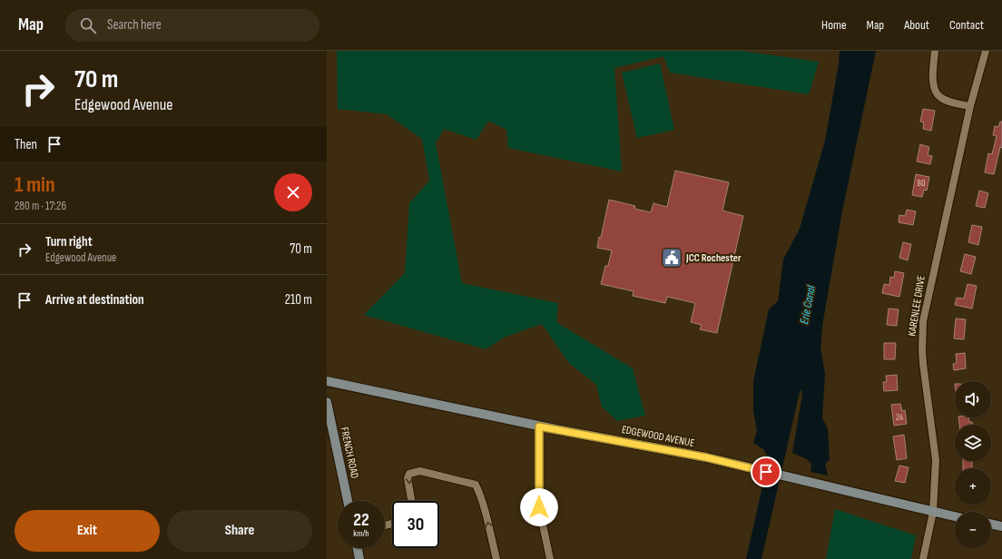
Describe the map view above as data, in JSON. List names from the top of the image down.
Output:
{
  "streets": {
    "street": ["KARENLEE DRIVE", "EDGEWOOD AVENUE", "FRENCH ROAD"]
  },
  "crossings": [
    ["KARENLEE DRIVE", "EDGEWOOD AVENUE"]
  ],
  "water": ["Erie Canal"],
  "places": {
    "public building": ["JCC Rochester"]
  },
  "house_numbers": ["80", "24"],
  "page": {
    "header": "Map",
    "search": "Search here",
    "nav": [
      "Home",
      "Map",
      "About",
      "Contact"
    ],
    "turn": ["70 m", "Edgewood Avenue"],
    "then": "Then",
    "heading": ["1 min", "280 m · 17:26"],
    "list": [
      {
        "name": "Turn right",
        "note": "Edgewood Avenue",
        "value": "70 m"
      },
      {
        "name": "Arrive at destination",
        "value": "210 m"
      }
    ],
    "map_buttons": ["+", "−"],
    "speed": "22 km/h",
    "limit": "30",
    "buttons": ["Exit", "Share"]
  }
}
